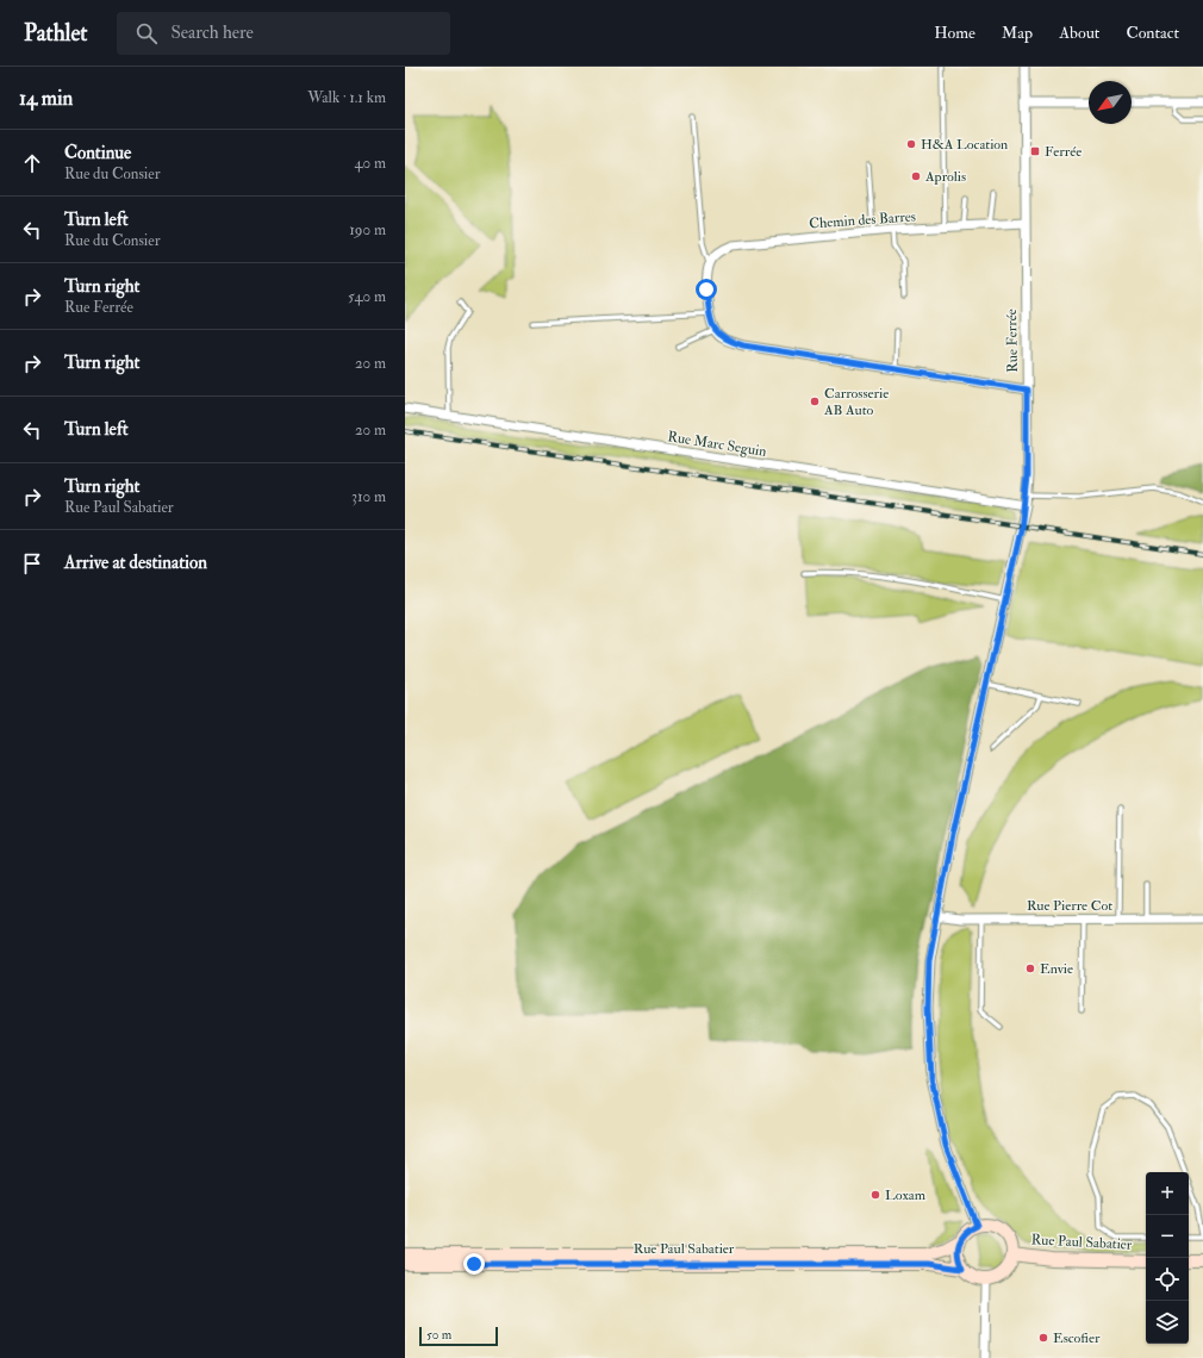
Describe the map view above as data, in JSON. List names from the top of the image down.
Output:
{
  "streets": {
    "main road": ["Rue Paul Sabatier"],
    "street": [
      "Chemin des Barres",
      "Rue Ferrée",
      "Rue Marc Seguin",
      "Rue Pierre Cot"
    ]
  },
  "crossings": [
    ["Chemin des Barres", "Rue Ferrée"],
    ["Rue Ferrée", "Rue Marc Seguin"],
    ["Rue Ferrée", "Rue Pierre Cot"],
    ["Rue Ferrée", "Rue Paul Sabatier"]
  ],
  "places": {
    "other": [
      "H&A Location",
      "Aprolis",
      "Carrosserie AB Auto",
      "Envie",
      "Loxam",
      "Escofier"
    ],
    "transit": ["Ferrée"]
  },
  "scale_bar": "50 m",
  "north": "bottom left",
  "page": {
    "header": "Pathlet",
    "search": "Search here",
    "nav": [
      "Home",
      "Map",
      "About",
      "Contact"
    ],
    "heading": ["14 min", "Walk · 1.1 km"],
    "list": [
      ["Continue", "Rue du Consier", "40 m"],
      ["Turn left", "Rue du Consier", "190 m"],
      ["Turn right", "Rue Ferrée", "540 m"],
      ["Turn right", "20 m"],
      ["Turn left", "20 m"],
      ["Turn right", "Rue Paul Sabatier", "310 m"],
      "Arrive at destination"
    ],
    "map_buttons": ["+", "−"],
    "scale": "50 m"
  }
}
